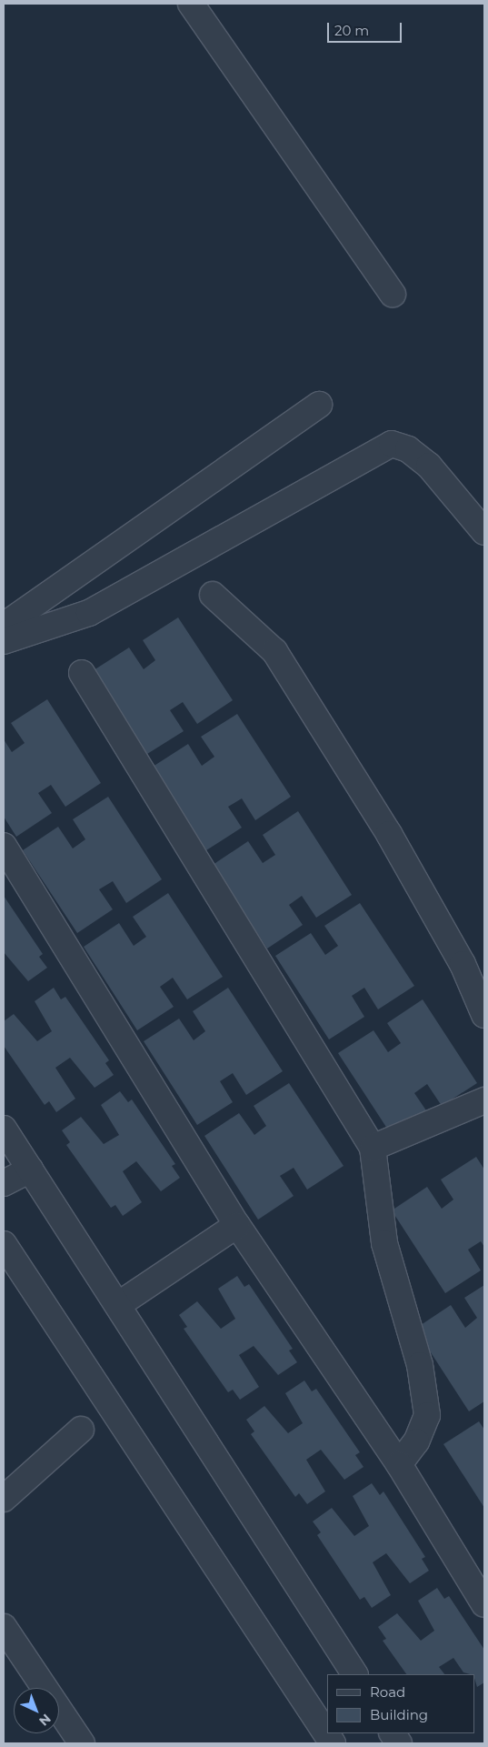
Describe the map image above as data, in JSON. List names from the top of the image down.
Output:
{
  "legend": ["Road", "Building"],
  "scale_bar": "20 m",
  "north": "bottom right"
}
